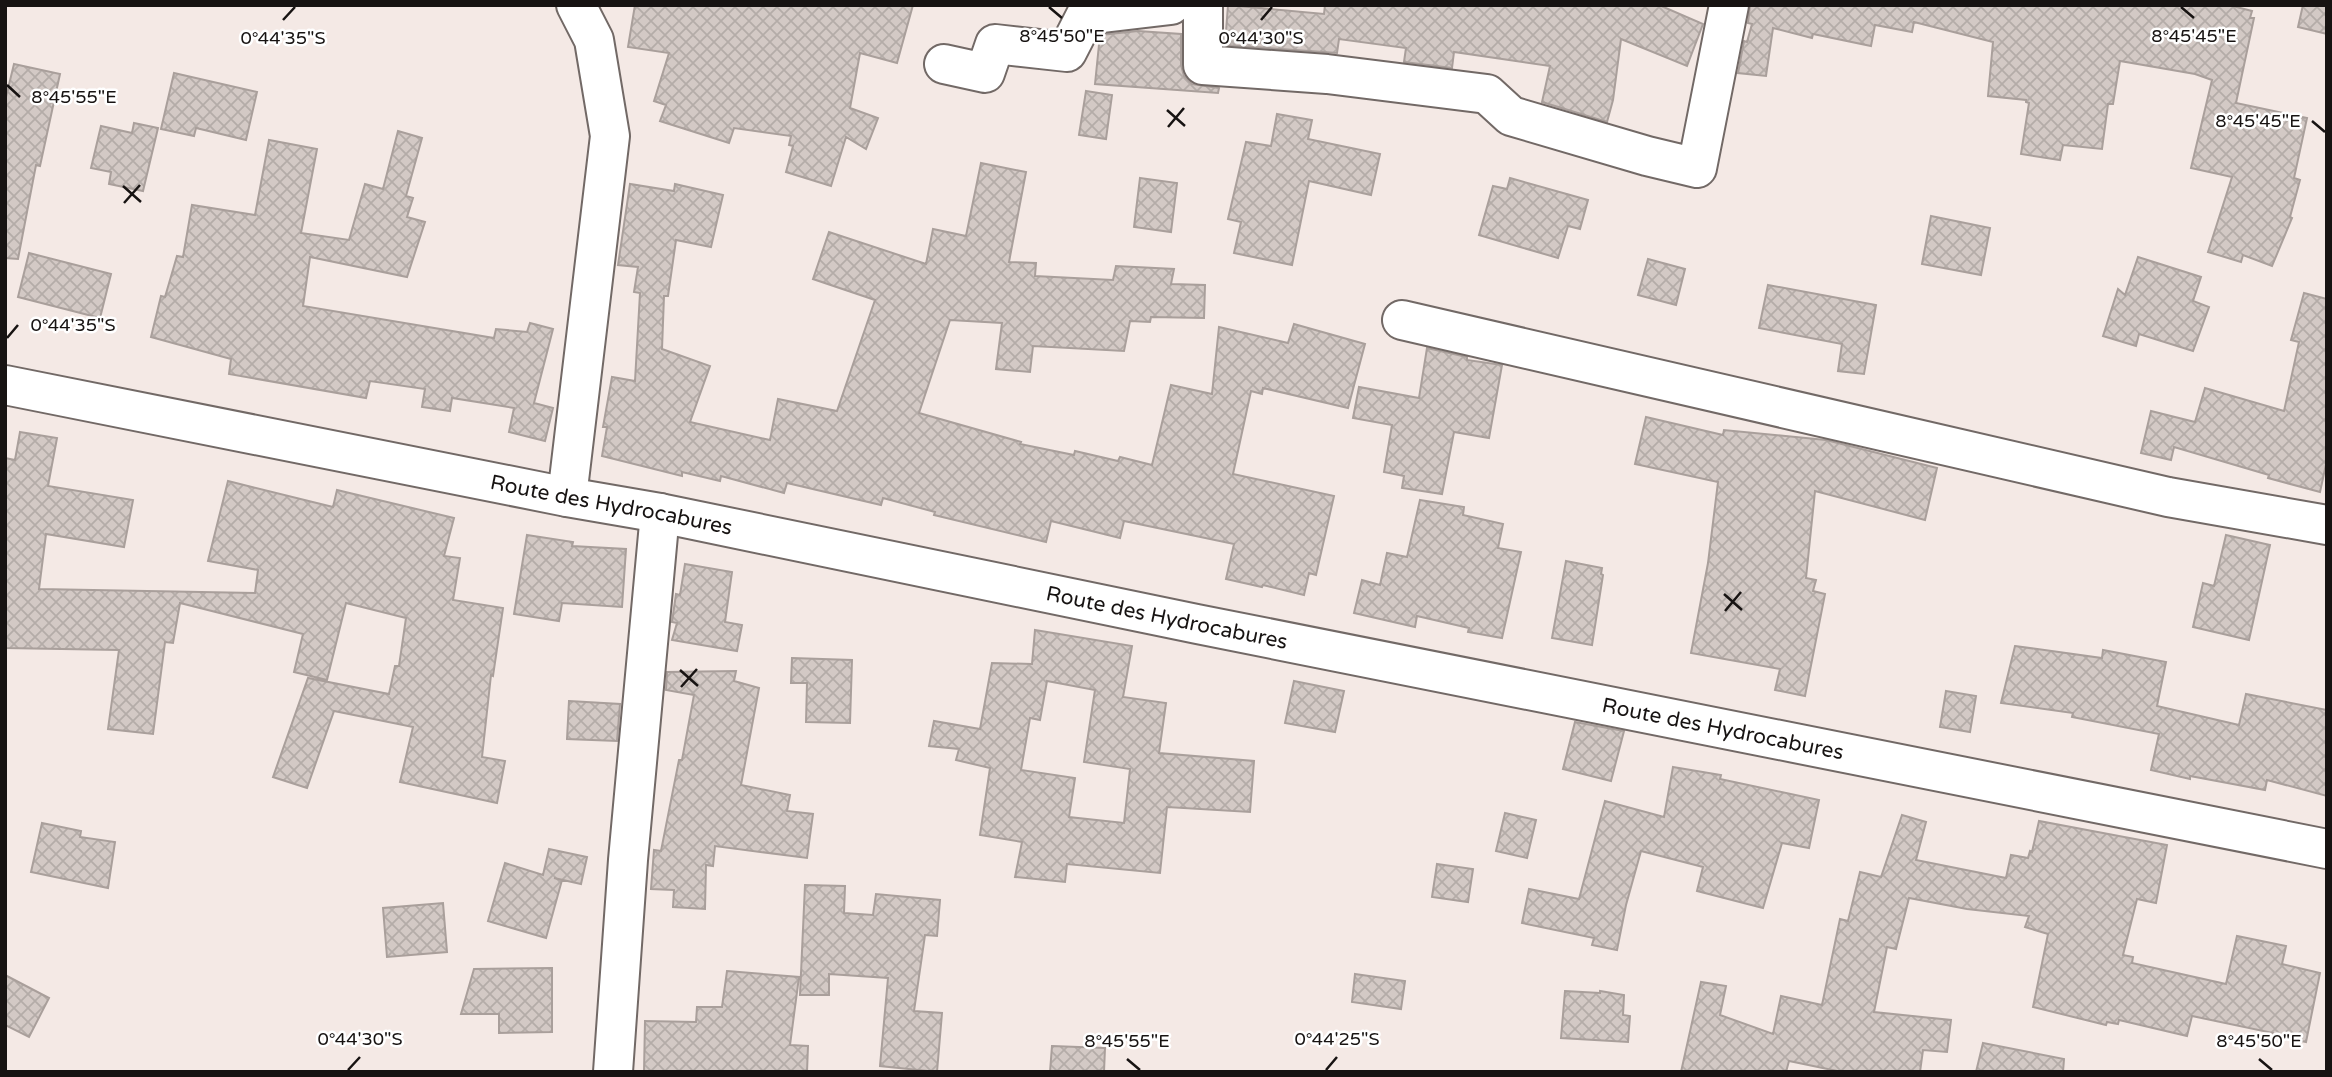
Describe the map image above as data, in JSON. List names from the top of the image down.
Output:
{
  "streets": {
    "street": ["Route des Hydrocabures"]
  },
  "coordinates": [
    "8°45'45\"E",
    "8°45'50\"E",
    "0°44'35\"S",
    "0°44'30\"S",
    "8°45'55\"E",
    "0°44'25\"S"
  ]
}
